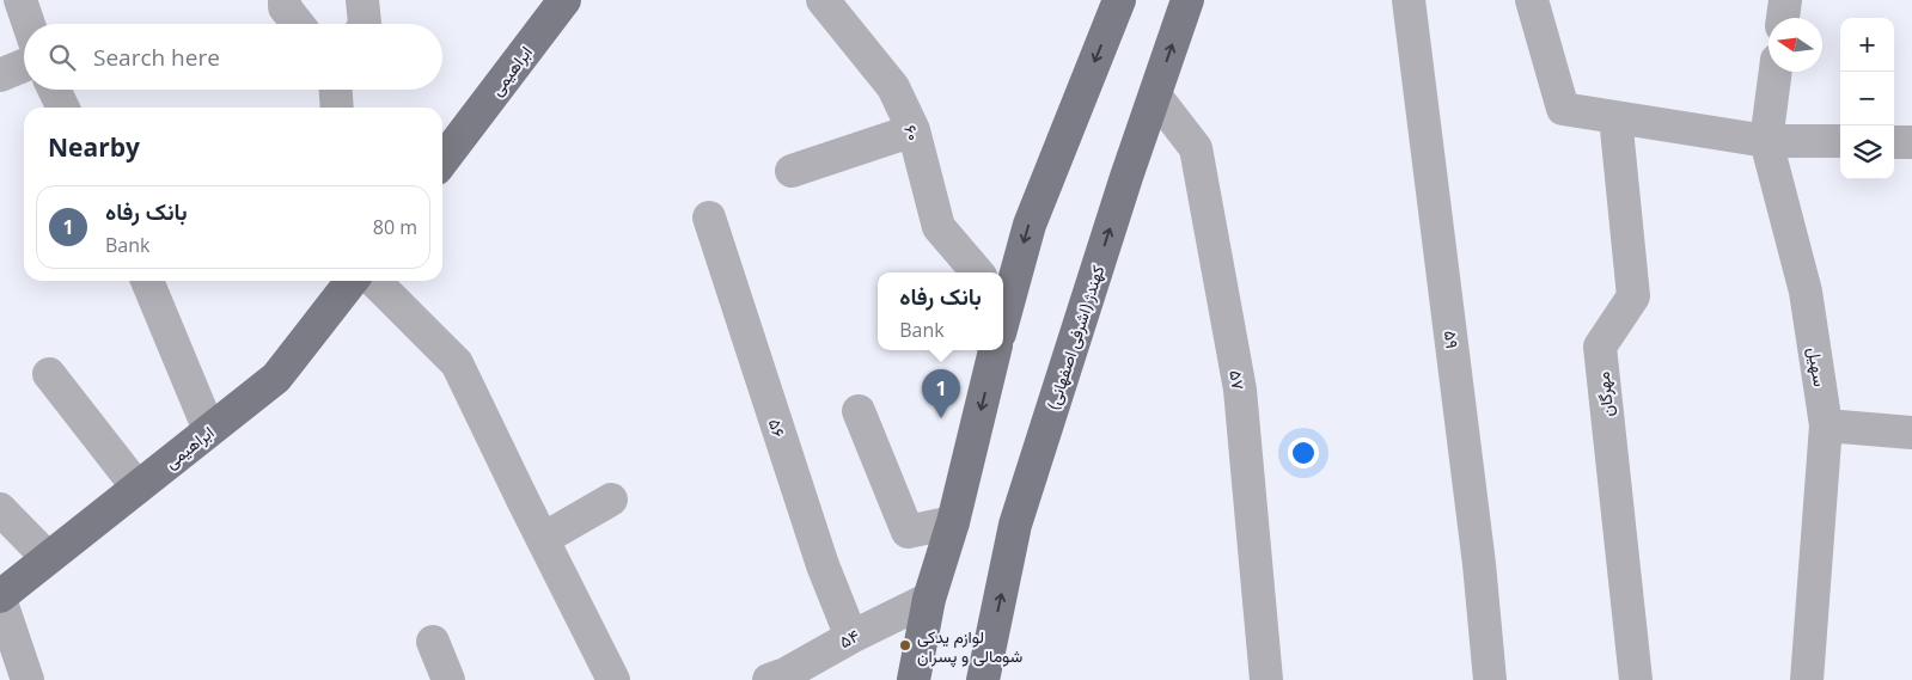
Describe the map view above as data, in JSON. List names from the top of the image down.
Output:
{
  "streets": {
    "main road": ["ابراهیمی", "کهندژ (اشرفی اصفهانی)"],
    "street": [
      "۶۰",
      "۵۹",
      "سهیل",
      "۵۷",
      "مهرگان",
      "۵۶",
      "۵۴"
    ]
  },
  "crossings": [
    ["کهندژ (اشرفی اصفهانی)", "۵۷"],
    ["۵۶", "۵۴"]
  ],
  "places": ["لوازم یدکی شومالی و پسران"],
  "north": "left",
  "page": {
    "map_buttons": ["+", "−"],
    "search": "Search here",
    "heading": "Nearby",
    "list": [
      {
        "mark": "1",
        "name": "بانک رفاه",
        "note": "Bank",
        "value": "80 m"
      }
    ],
    "popup": ["بانک رفاه", "Bank"],
    "pins": "1"
  }
}
